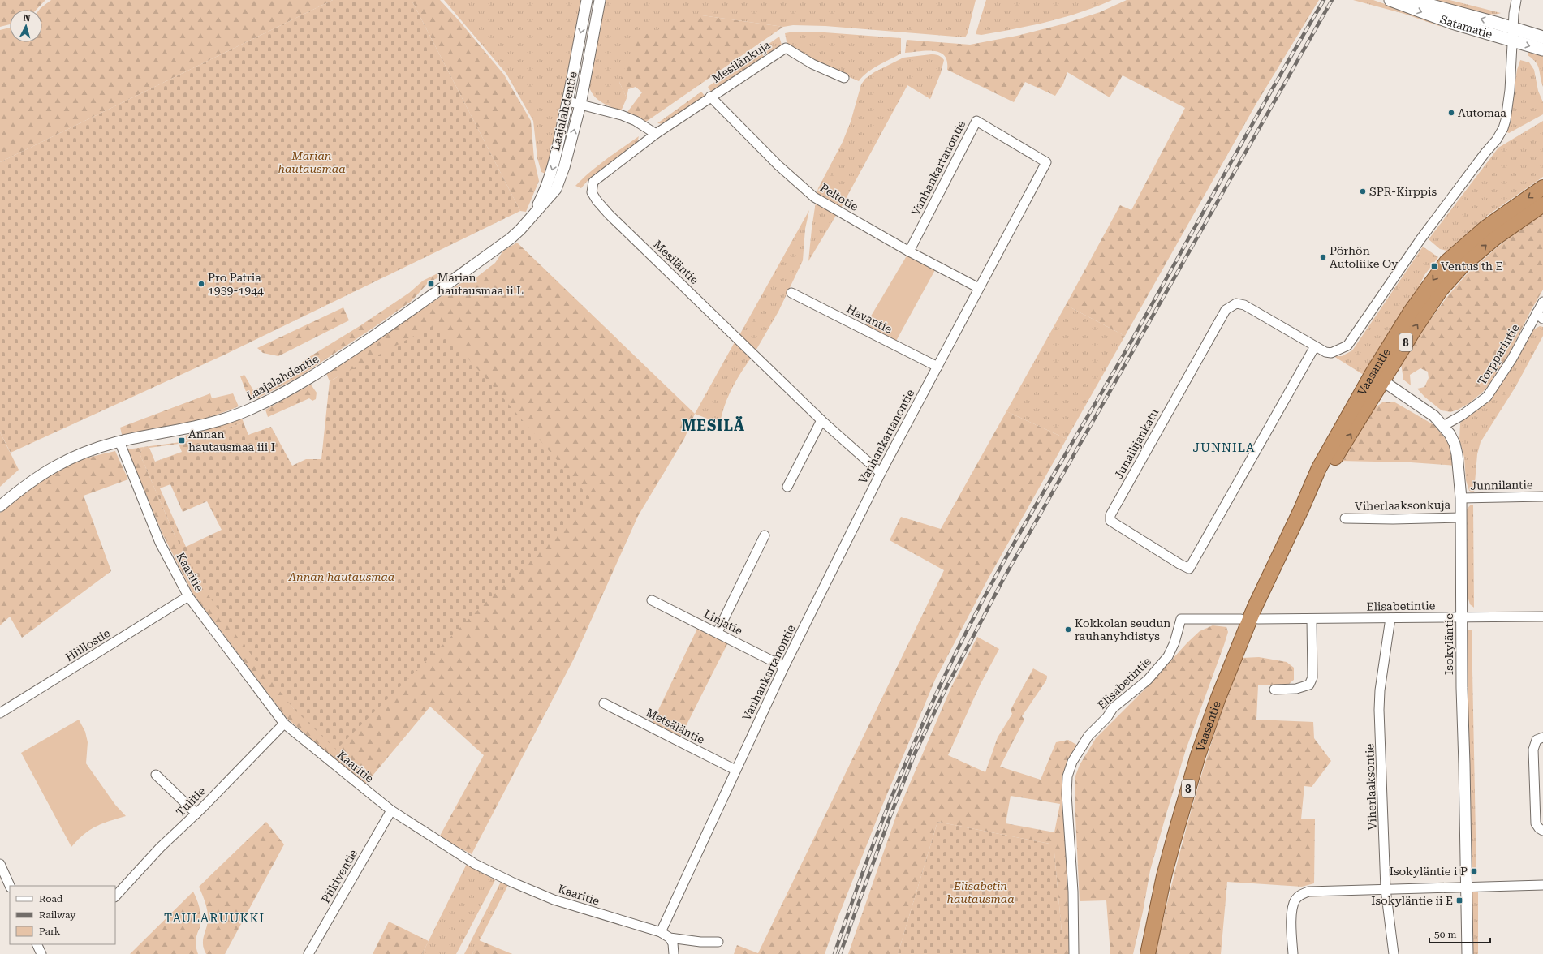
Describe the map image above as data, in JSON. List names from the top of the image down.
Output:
{
  "streets": {
    "highway": ["8", "Vaasantie"],
    "main road": ["Satamatie"],
    "street": [
      "Mesilänkuja",
      "Laajalahdentie",
      "Vanhankartanontie",
      "Peltotie",
      "Mesiläntie",
      "Havantie",
      "Torpparintie",
      "Junailijankatu",
      "Junnilantie",
      "Viherlaaksonkuja",
      "Kaaritie",
      "Elisabetintie",
      "Linjatie",
      "Isokyläntie",
      "Hiillostie",
      "Metsäläntie",
      "Viherlaaksontie",
      "Tulitie",
      "Piikiventie"
    ]
  },
  "crossings": [
    ["Mesilänkuja", "Peltotie"],
    ["Mesilänkuja", "Mesiläntie"],
    ["Laajalahdentie", "Kaaritie"],
    ["Vanhankartanontie", "Peltotie"],
    ["Vanhankartanontie", "Mesiläntie"],
    ["Vanhankartanontie", "Havantie"],
    ["Vanhankartanontie", "Kaaritie"],
    ["Vanhankartanontie", "Linjatie"],
    ["Vanhankartanontie", "Metsäläntie"],
    ["Torpparintie", "Isokyläntie"],
    ["Vaasantie", "Isokyläntie"],
    ["Junnilantie", "Isokyläntie"],
    ["Viherlaaksonkuja", "Isokyläntie"],
    ["Kaaritie", "Hiillostie"],
    ["Kaaritie", "Tulitie"],
    ["Kaaritie", "Piikiventie"],
    ["Elisabetintie", "Isokyläntie"],
    ["Elisabetintie", "Viherlaaksontie"]
  ],
  "districts": ["MESILÄ", "JUNNILA", "TAULARUUKKI"],
  "parks": ["Marian hautausmaa", "Annan hautausmaa", "Elisabetin hautausmaa"],
  "places": {
    "other": [
      "Automaa",
      "SPR-Kirppis",
      "Pörhön Autoliike Oy",
      "Pro Patria 1939-1944",
      "Kokkolan seudun rauhanyhdistys"
    ],
    "transit": [
      "Ventus th E",
      "Marian hautausmaa ii L",
      "Annan hautausmaa iii I",
      "Isokyläntie i P",
      "Isokyläntie ii E"
    ]
  },
  "legend": ["Road", "Railway", "Park"],
  "scale_bar": "50 m",
  "north": "top"
}
